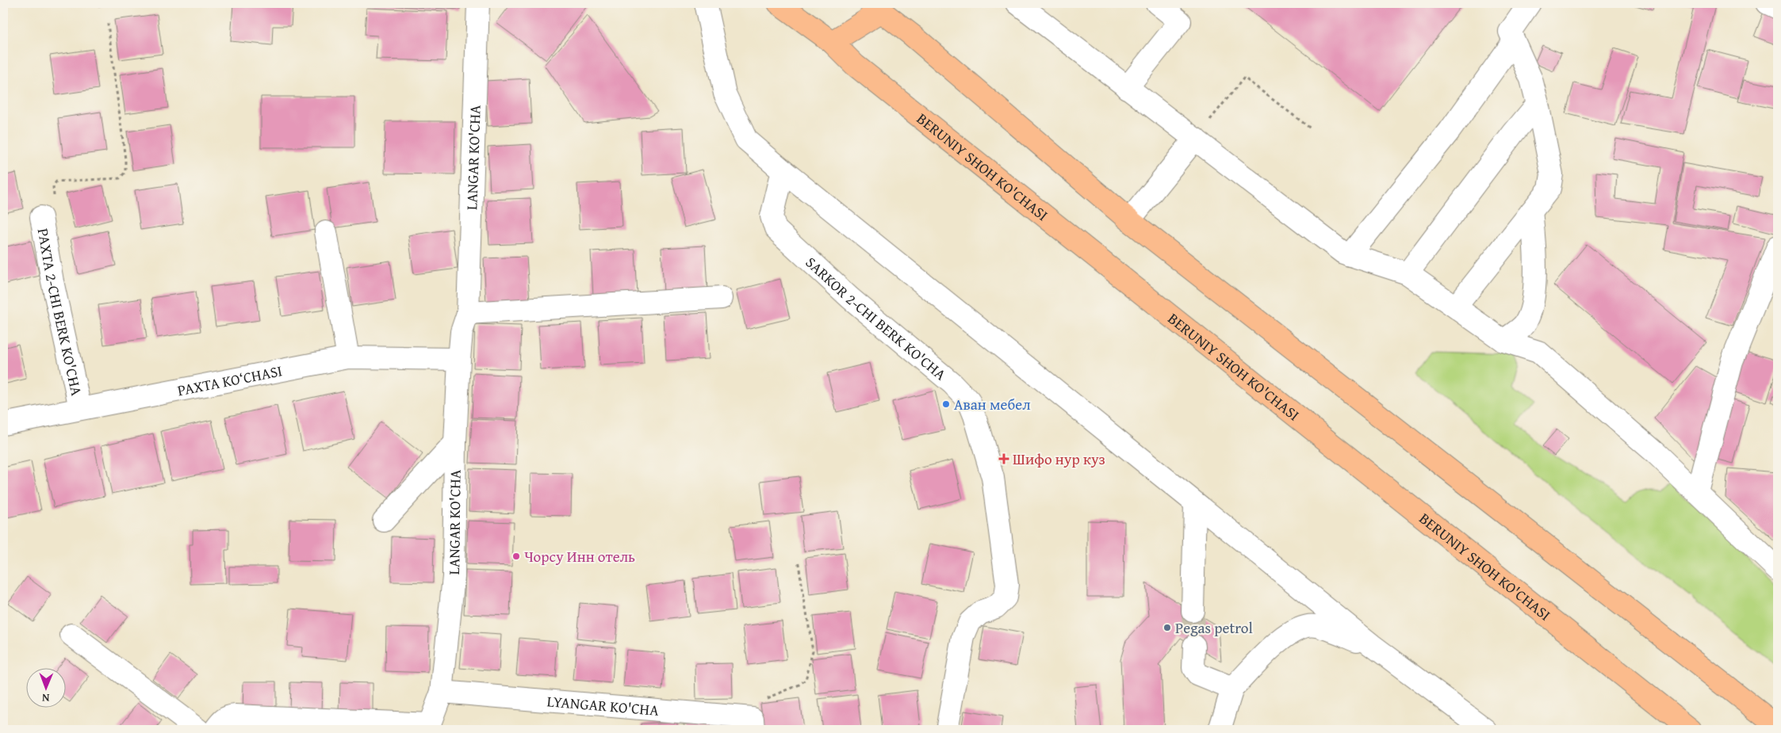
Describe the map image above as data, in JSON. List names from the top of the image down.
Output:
{
  "streets": {
    "main road": ["BERUNIY SHOH KO'CHASI"],
    "street": [
      "LANGAR KO'CHA",
      "PAXTA 2-CHI BERK KO'CHA",
      "SARKOR 2-CHI BERK KO'CHA",
      "PAXTA KO‘CHASI",
      "LYANGAR KO'CHA"
    ]
  },
  "crossings": [
    ["LANGAR KO'CHA", "PAXTA KO‘CHASI"],
    ["LANGAR KO'CHA", "LYANGAR KO'CHA"],
    ["PAXTA 2-CHI BERK KO'CHA", "PAXTA KO‘CHASI"]
  ],
  "places": {
    "other": ["Аван мебел", "Чорсу Инн отель", "Pegas petrol"],
    "health": ["Шифо нур куз"]
  },
  "north": "bottom"
}
